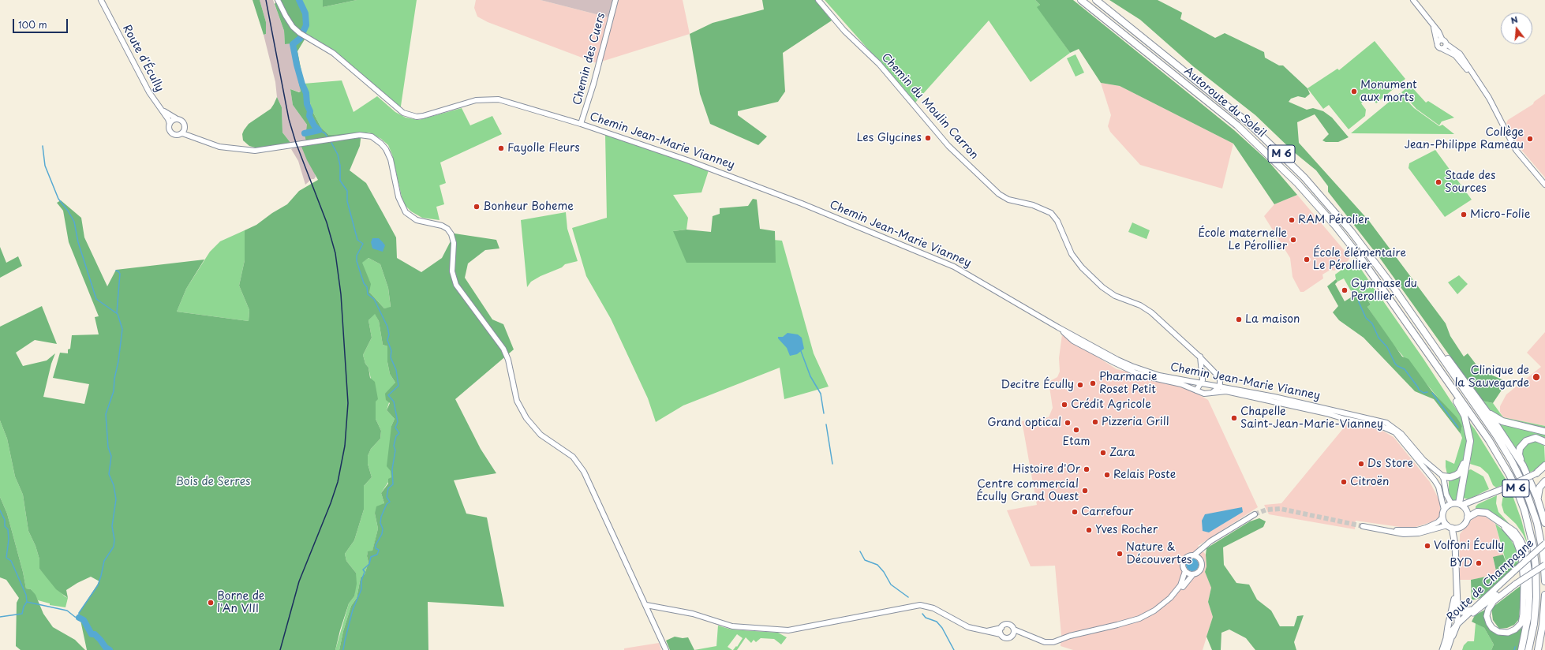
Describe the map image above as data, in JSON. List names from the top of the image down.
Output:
{
  "streets": {
    "highway": ["Autoroute du Soleil", "M 6"],
    "main road": ["Route de Champagne"],
    "street": [
      "Route d'Écully",
      "Chemin des Cuers",
      "Chemin du Moulin Carron",
      "Chemin Jean-Marie Vianney"
    ]
  },
  "crossings": [
    ["Chemin des Cuers", "Chemin Jean-Marie Vianney"],
    ["Chemin du Moulin Carron", "Chemin Jean-Marie Vianney"]
  ],
  "parks": ["Bois de Serres"],
  "places": [
    "Monument aux morts",
    "Les Glycines",
    "Collège Jean-Philippe Rameau",
    "Fayolle Fleurs",
    "Stade des Sources",
    "Bonheur Boheme",
    "Micro-Folie",
    "RAM Pérolier",
    "École maternelle Le Pérollier",
    "École élémentaire Le Pérollier",
    "Gymnase du Perollier",
    "La maison",
    "Clinique de la Sauvegarde",
    "Pharmacie Roset Petit",
    "Decitre Écully",
    "Crédit Agricole",
    "Chapelle Saint-Jean-Marie-Vianney",
    "Pizzeria Grill",
    "Grand optical",
    "Etam",
    "Zara",
    "Ds Store",
    "Histoire d'Or",
    "Relais Poste",
    "Citroën",
    "Centre commercial Écully Grand Ouest",
    "Carrefour",
    "Yves Rocher",
    "Volfoni Écully",
    "Nature & Découvertes",
    "BYD",
    "Borne de l'An VIII"
  ],
  "scale_bar": "100 m",
  "north": "top"
}
